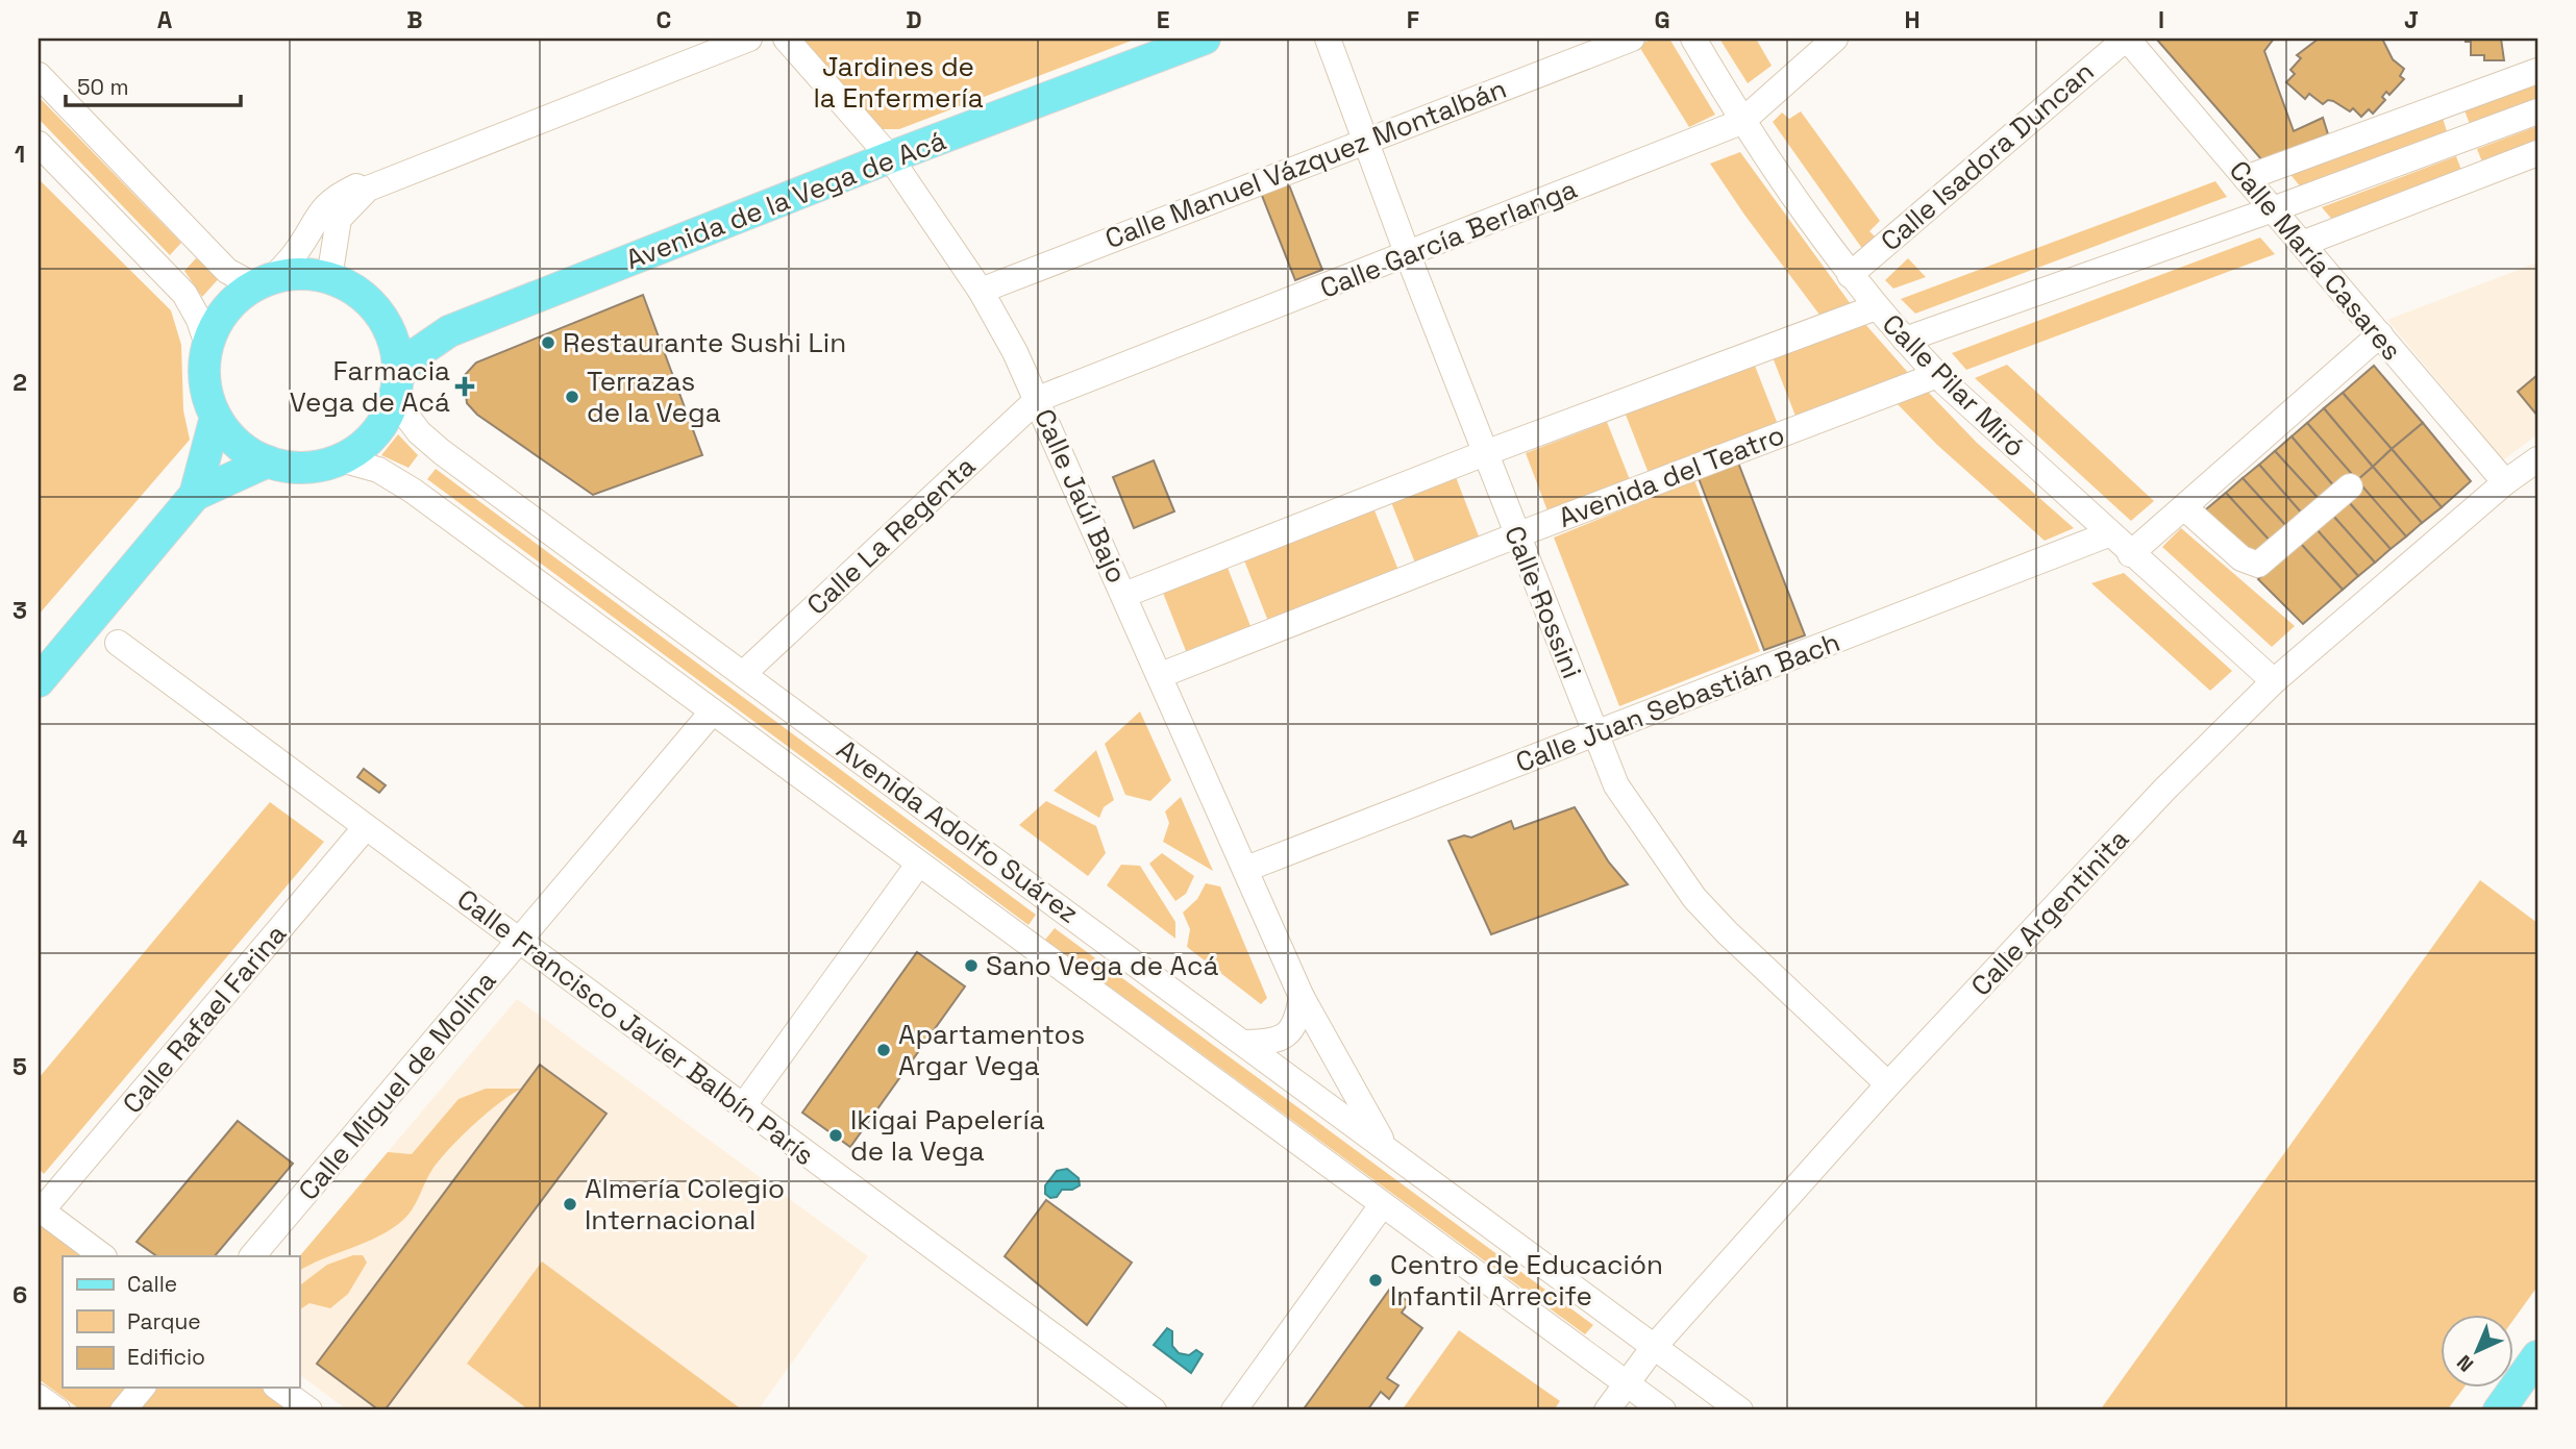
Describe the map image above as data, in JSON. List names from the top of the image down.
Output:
{
  "streets": {
    "main road": ["Avenida de la Vega de Acá"],
    "street": [
      "Calle Isadora Duncan",
      "Calle Manuel Vázquez Montalbán",
      "Calle García Berlanga",
      "Calle María Casares",
      "Calle Pilar Miró",
      "Avenida del Teatro",
      "Calle Jaúl Bajo",
      "Calle La Regenta",
      "Calle Rossini",
      "Calle Juan Sebastián Bach",
      "Avenida Adolfo Suárez",
      "Calle Argentinita",
      "Calle Rafael Farina",
      "Calle Francisco Javier Balbín París",
      "Calle Miguel de Molina"
    ]
  },
  "crossings": [
    ["Calle Isadora Duncan", "Calle María Casares"],
    ["Calle Isadora Duncan", "Calle Pilar Miró"],
    ["Calle Manuel Vázquez Montalbán", "Calle Jaúl Bajo"],
    ["Calle Manuel Vázquez Montalbán", "Calle Rossini"],
    ["Avenida de la Vega de Acá", "Calle Jaúl Bajo"],
    ["Avenida de la Vega de Acá", "Avenida Adolfo Suárez"],
    ["Calle García Berlanga", "Calle Pilar Miró"],
    ["Calle García Berlanga", "Calle Jaúl Bajo"],
    ["Calle García Berlanga", "Calle La Regenta"],
    ["Calle García Berlanga", "Calle Rossini"],
    ["Calle María Casares", "Calle Argentinita"],
    ["Calle Pilar Miró", "Avenida del Teatro"],
    ["Calle Pilar Miró", "Calle Juan Sebastián Bach"],
    ["Calle Pilar Miró", "Calle Argentinita"],
    ["Avenida del Teatro", "Calle Jaúl Bajo"],
    ["Avenida del Teatro", "Calle Rossini"],
    ["Calle Jaúl Bajo", "Calle La Regenta"],
    ["Calle Jaúl Bajo", "Calle Juan Sebastián Bach"],
    ["Calle Jaúl Bajo", "Avenida Adolfo Suárez"],
    ["Calle La Regenta", "Avenida Adolfo Suárez"],
    ["Calle Rossini", "Calle Juan Sebastián Bach"],
    ["Calle Rossini", "Calle Argentinita"],
    ["Avenida Adolfo Suárez", "Calle Argentinita"],
    ["Avenida Adolfo Suárez", "Calle Miguel de Molina"],
    ["Calle Rafael Farina", "Calle Francisco Javier Balbín París"],
    ["Calle Francisco Javier Balbín París", "Calle Miguel de Molina"]
  ],
  "parks": ["Jardines de la Enfermería"],
  "places": {
    "other": [
      "Restaurante Sushi Lin",
      "Terrazas de la Vega",
      "Sano Vega de Acá",
      "Apartamentos Argar Vega",
      "Ikigai Papelería de la Vega",
      "Almería Colegio Internacional",
      "Centro de Educación Infantil Arrecife"
    ],
    "health": ["Farmacia Vega de Acá"]
  },
  "legend": ["Calle", "Parque", "Edificio"],
  "scale_bar": "50 m",
  "north": "bottom left",
  "grid": {
    "columns": [
      "A",
      "B",
      "C",
      "D",
      "E",
      "F",
      "G",
      "H",
      "I",
      "J"
    ],
    "rows": [
      "1",
      "2",
      "3",
      "4",
      "5",
      "6"
    ]
  }
}
